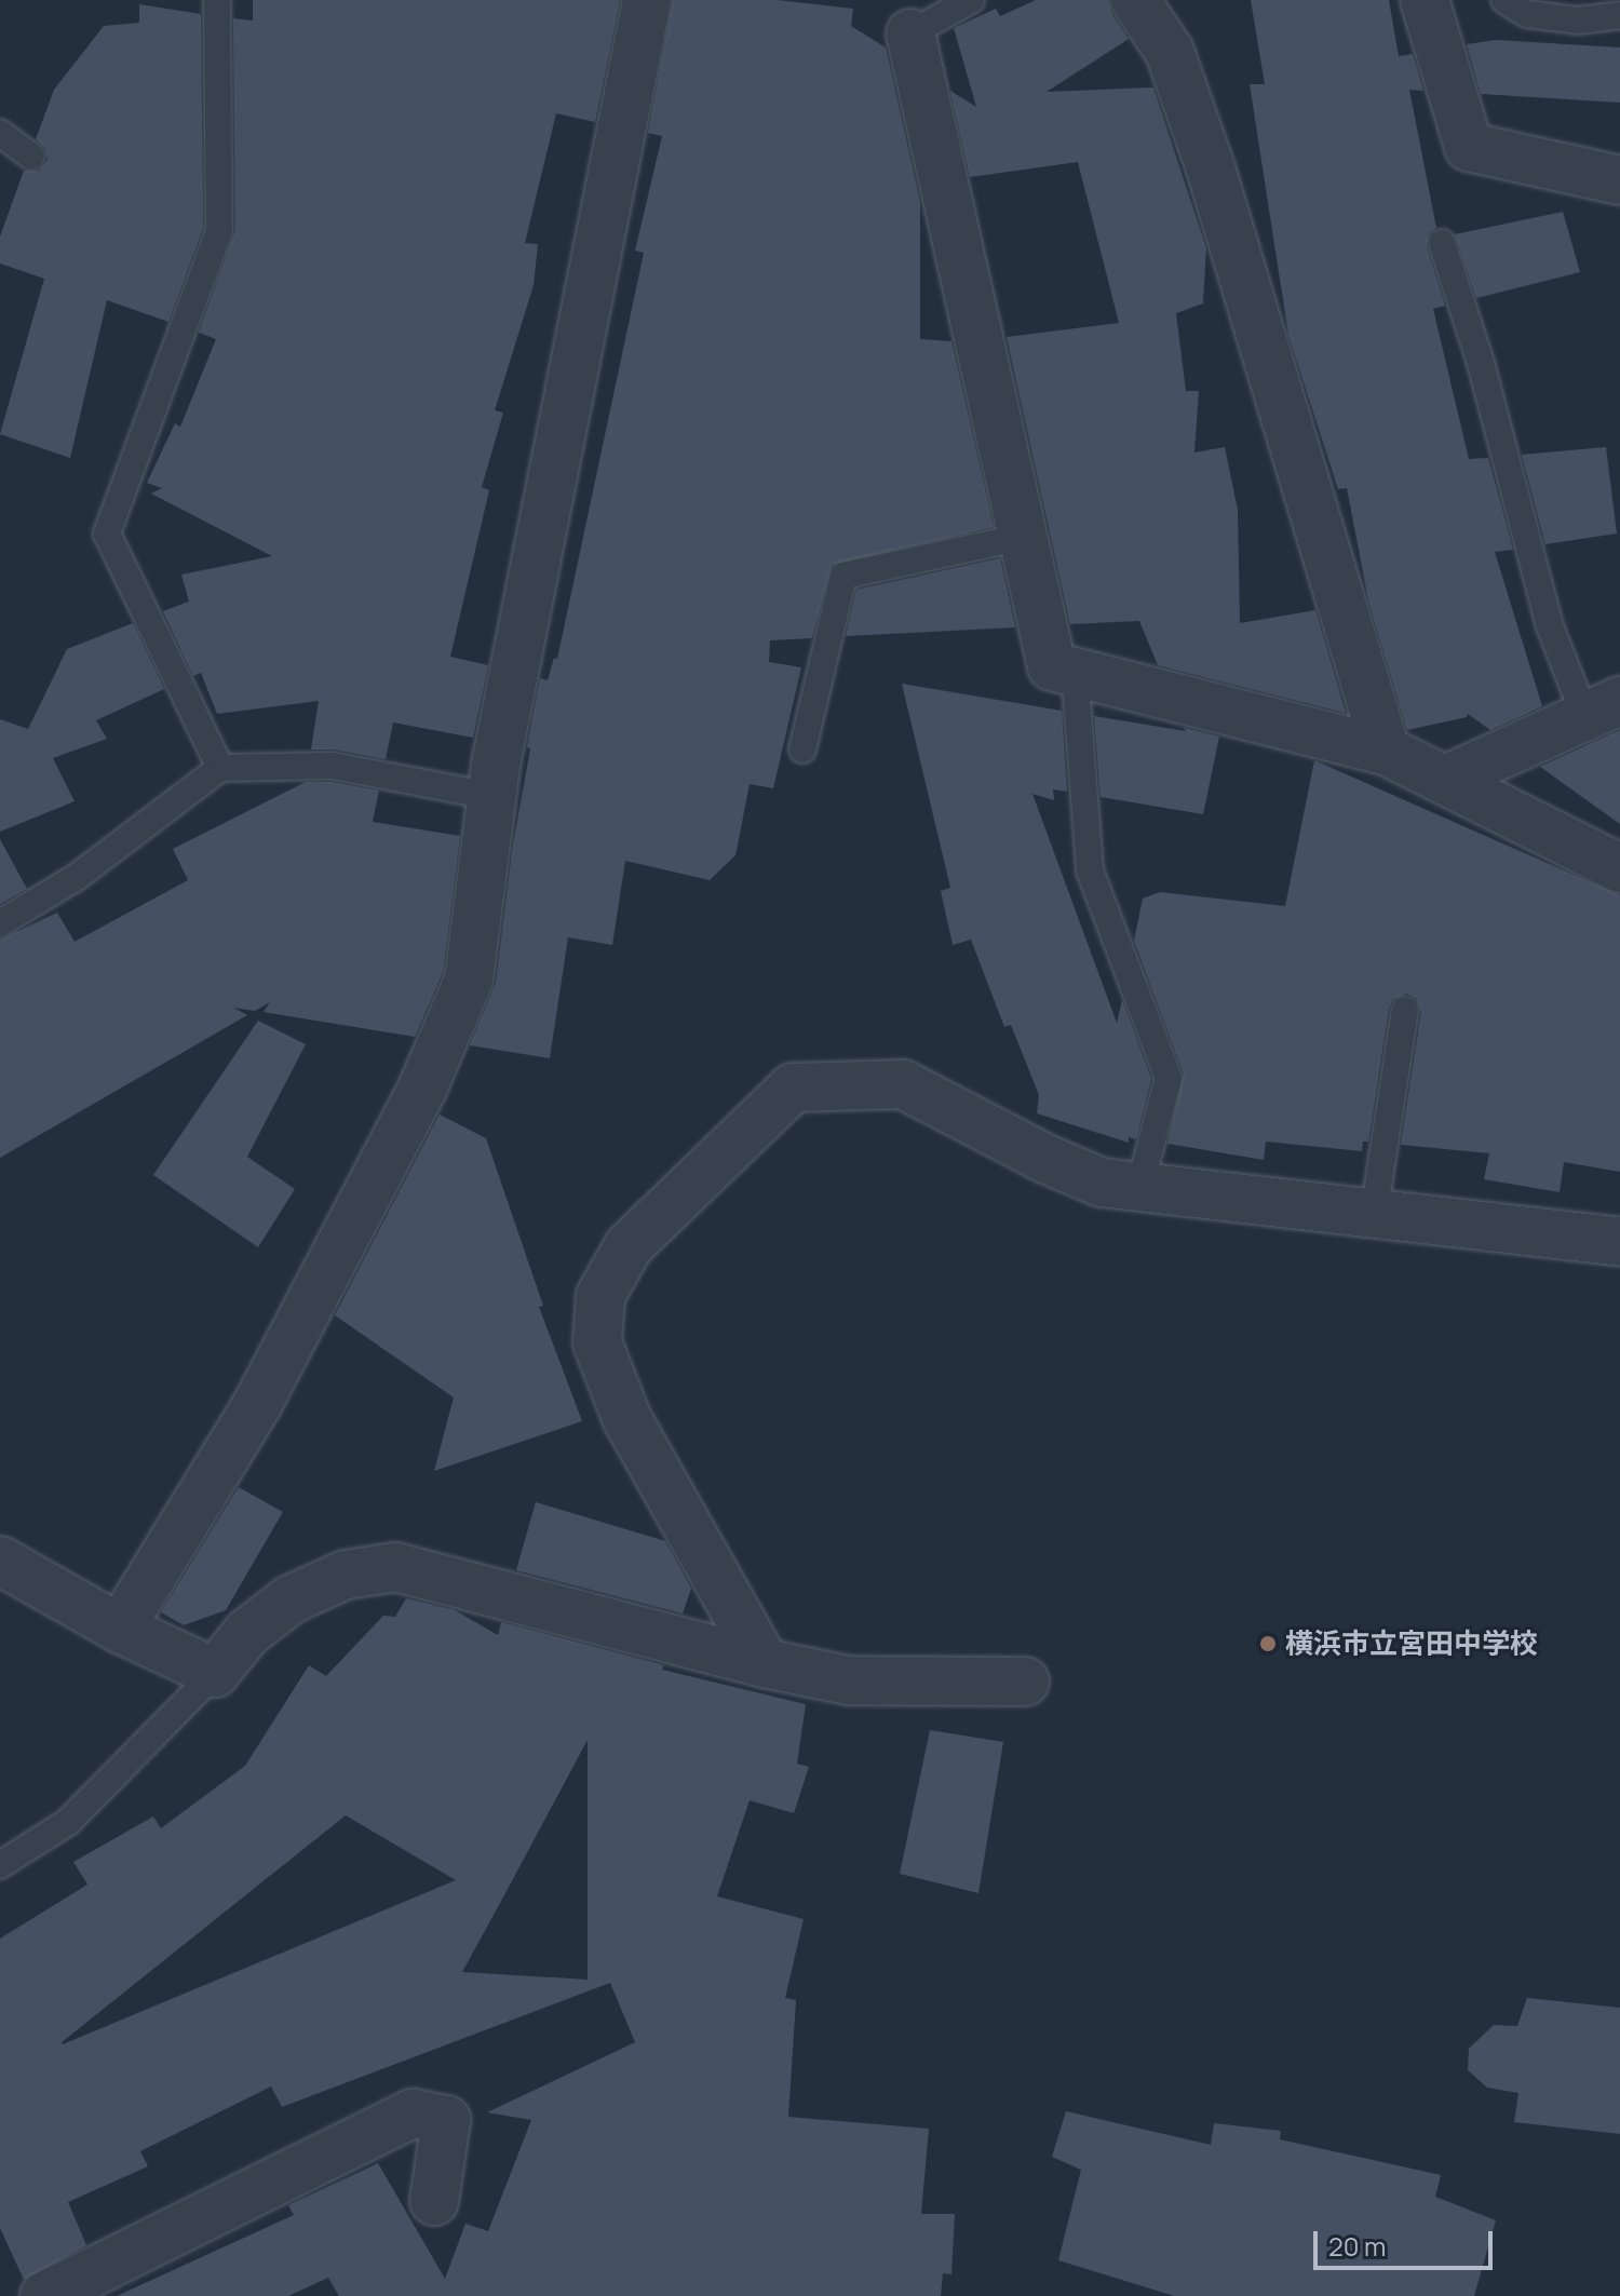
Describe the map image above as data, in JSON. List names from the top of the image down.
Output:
{
  "places": ["横浜市立宮田中学校"],
  "scale_bar": "20 m"
}
